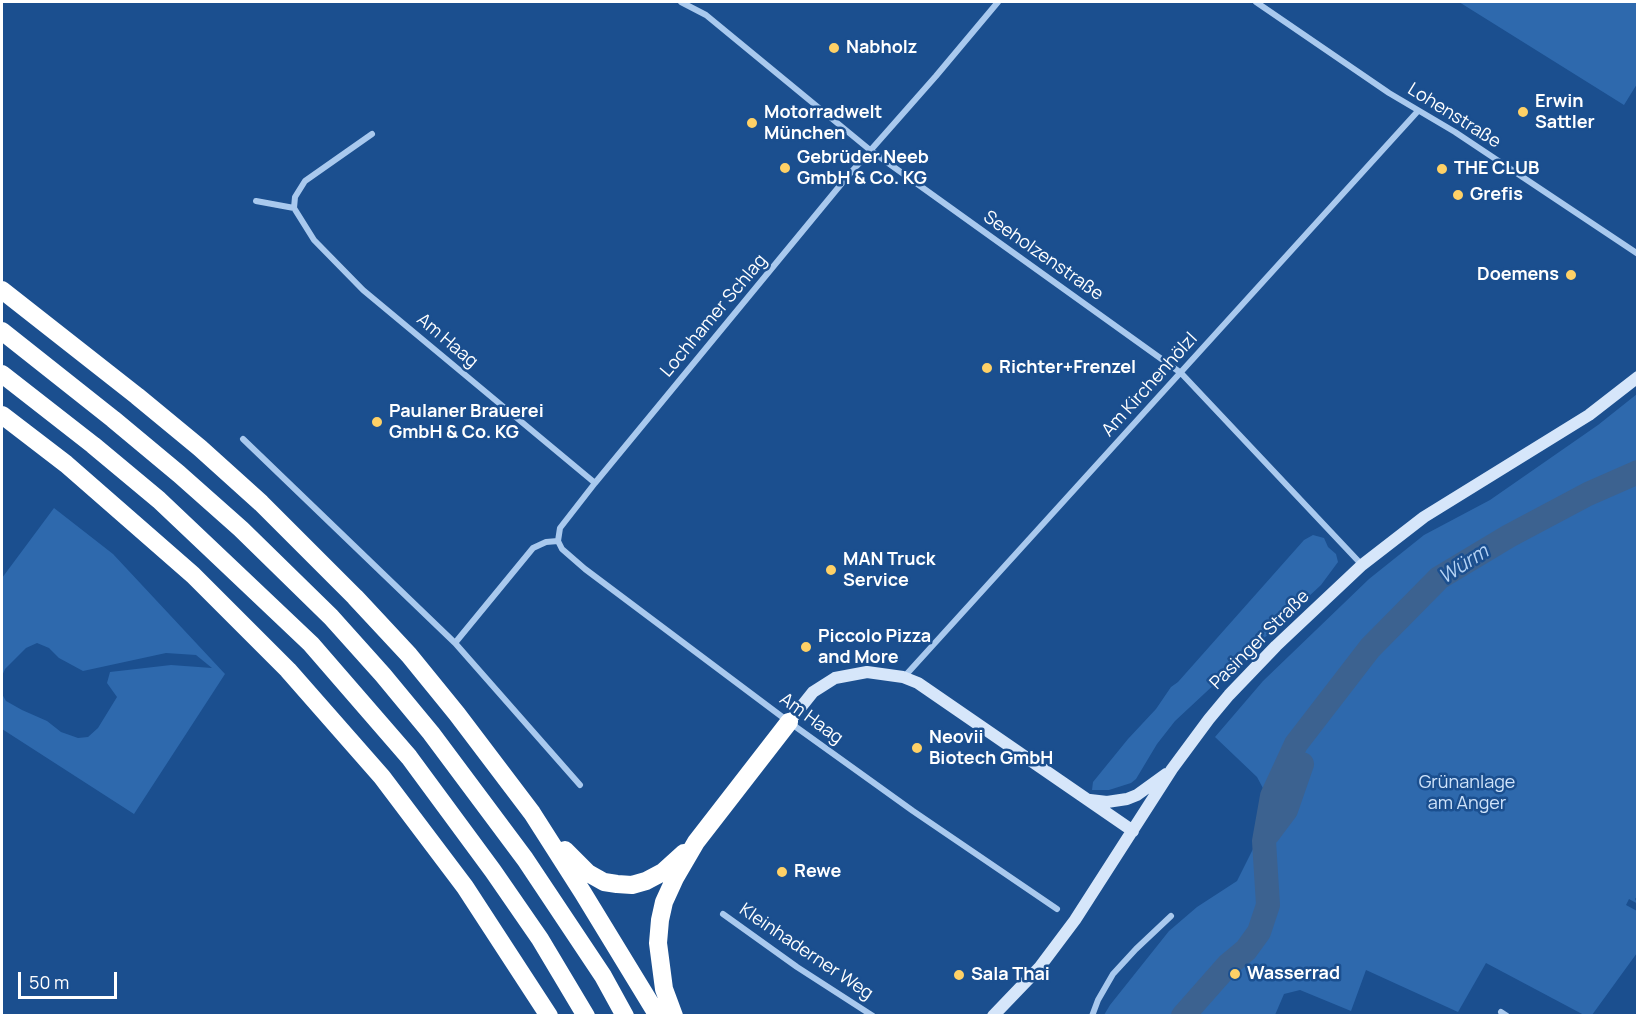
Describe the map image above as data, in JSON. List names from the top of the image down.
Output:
{
  "streets": {
    "main road": ["Pasinger Straße"],
    "street": [
      "Lohenstraße",
      "Seeholzenstraße",
      "Lochhamer Schlag",
      "Am Haag",
      "Am Kirchenhölzl",
      "Kleinhaderner Weg"
    ]
  },
  "crossings": [
    ["Lohenstraße", "Am Kirchenhölzl"],
    ["Seeholzenstraße", "Lochhamer Schlag"],
    ["Seeholzenstraße", "Am Kirchenhölzl"],
    ["Seeholzenstraße", "Pasinger Straße"],
    ["Lochhamer Schlag", "Am Haag"]
  ],
  "water": ["Würm"],
  "parks": ["Grünanlage am Anger"],
  "places": [
    "Nabholz",
    "Erwin Sattler",
    "Motorradwelt München",
    "Gebrüder Neeb GmbH & Co. KG",
    "THE CLUB",
    "Grefis",
    "Doemens",
    "Richter+Frenzel",
    "Paulaner Brauerei GmbH & Co. KG",
    "MAN Truck Service",
    "Piccolo Pizza and More",
    "Neovii Biotech GmbH",
    "Rewe",
    "Wasserrad",
    "Sala Thai"
  ],
  "scale_bar": "50 m"
}
